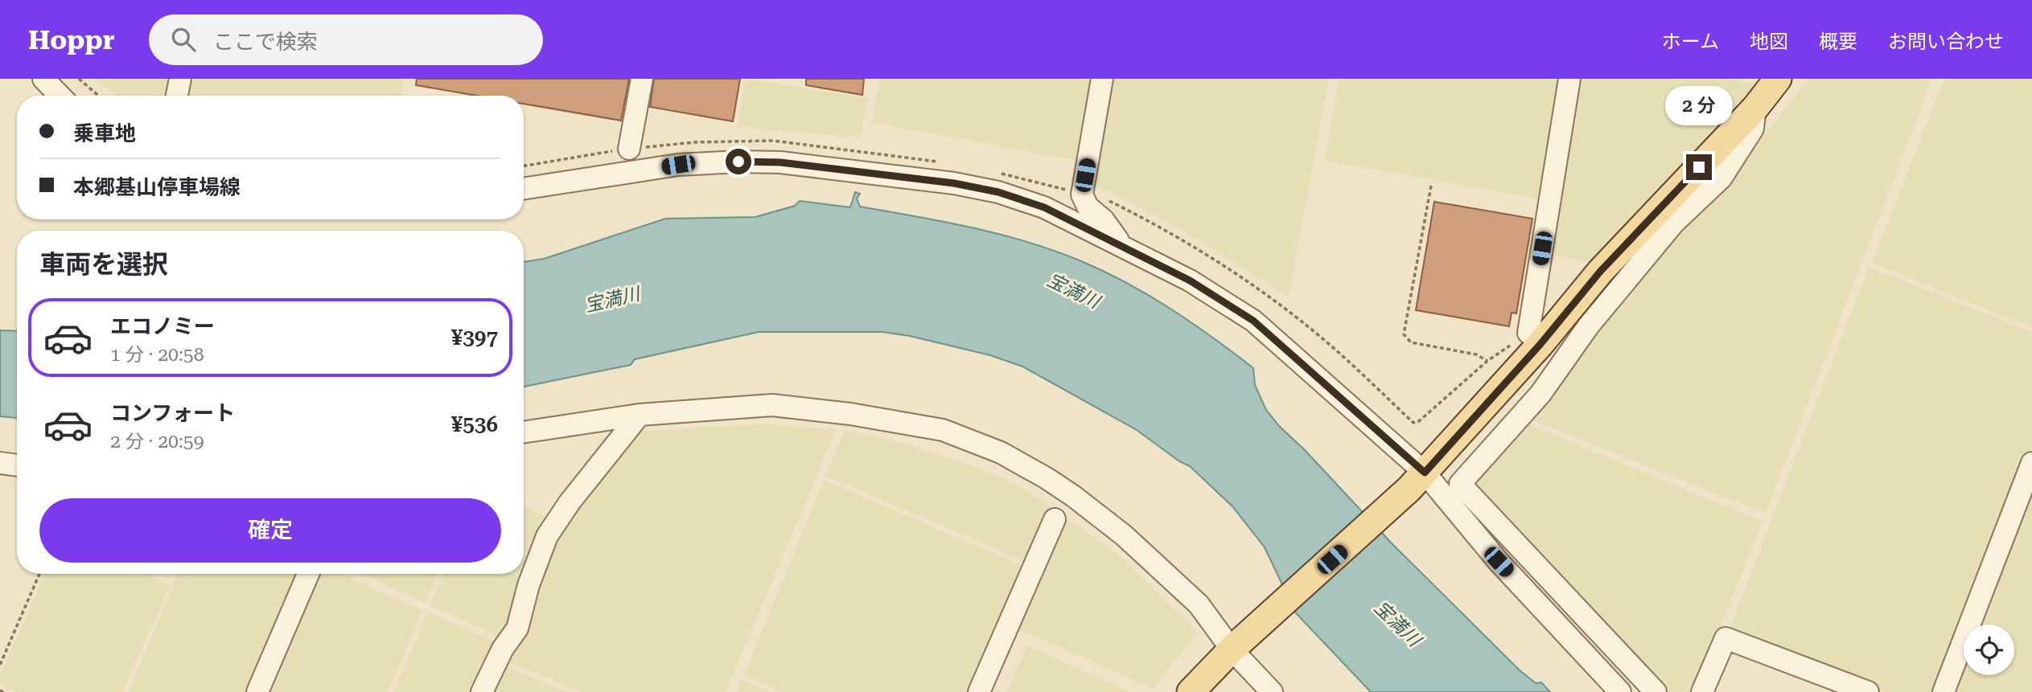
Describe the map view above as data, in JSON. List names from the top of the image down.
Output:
{
  "water": ["宝満川"],
  "page": {
    "header": "Hoppr",
    "search": "ここで検索",
    "nav": [
      "ホーム",
      "地図",
      "概要",
      "お問い合わせ"
    ],
    "bubble": "2 分",
    "banner": ["乗車地", "本郷基山停車場線"],
    "heading": "車両を選択",
    "list": [
      {
        "name": "エコノミー",
        "note": "1 分 · 20:58",
        "value": "¥397"
      },
      {
        "name": "コンフォート",
        "note": "2 分 · 20:59",
        "value": "¥536"
      }
    ],
    "buttons": "確定"
  }
}
